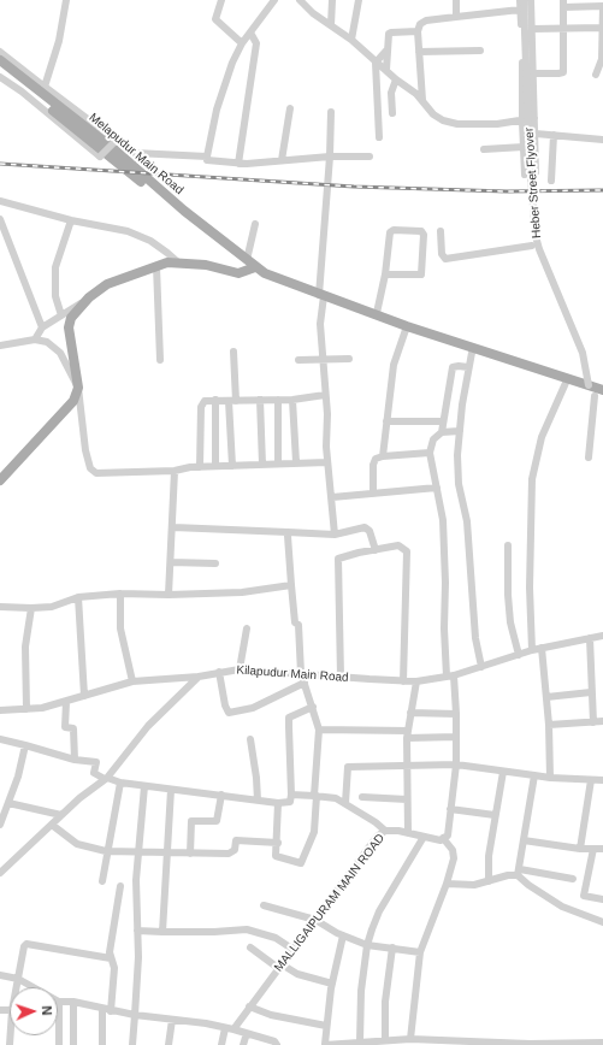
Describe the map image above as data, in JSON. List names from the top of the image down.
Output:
{
  "streets": {
    "main road": ["Melapudur Main Road"],
    "street": ["Heber Street Flyover", "Kilapudur Main Road", "MALLIGAIPURAM MAIN ROAD"]
  },
  "crossings": [
    ["Melapudur Main Road", "Heber Street Flyover"]
  ],
  "north": "right"
}
